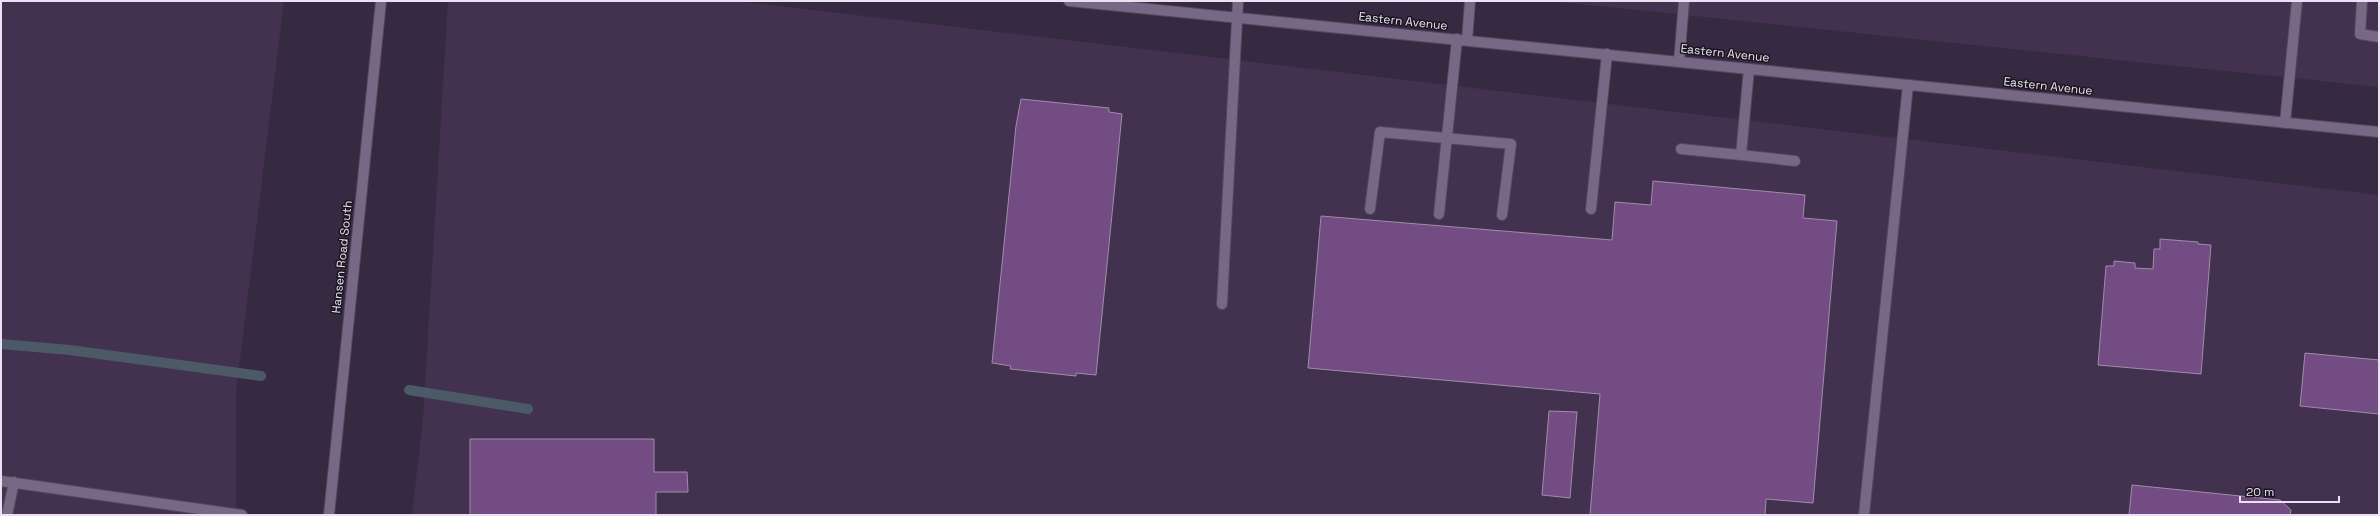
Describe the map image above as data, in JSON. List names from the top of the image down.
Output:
{
  "streets": {
    "street": ["Eastern Avenue", "Hansen Road South"]
  },
  "scale_bar": "20 m"
}
